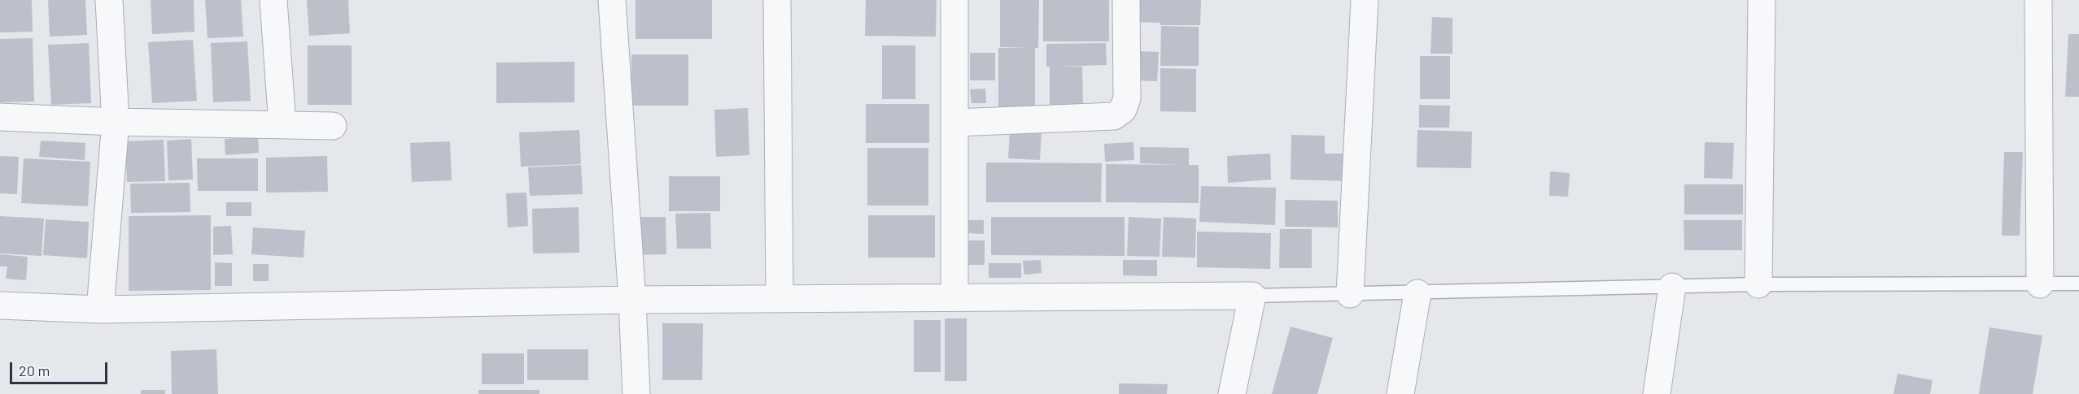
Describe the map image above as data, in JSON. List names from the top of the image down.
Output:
{
  "scale_bar": "20 m"
}
